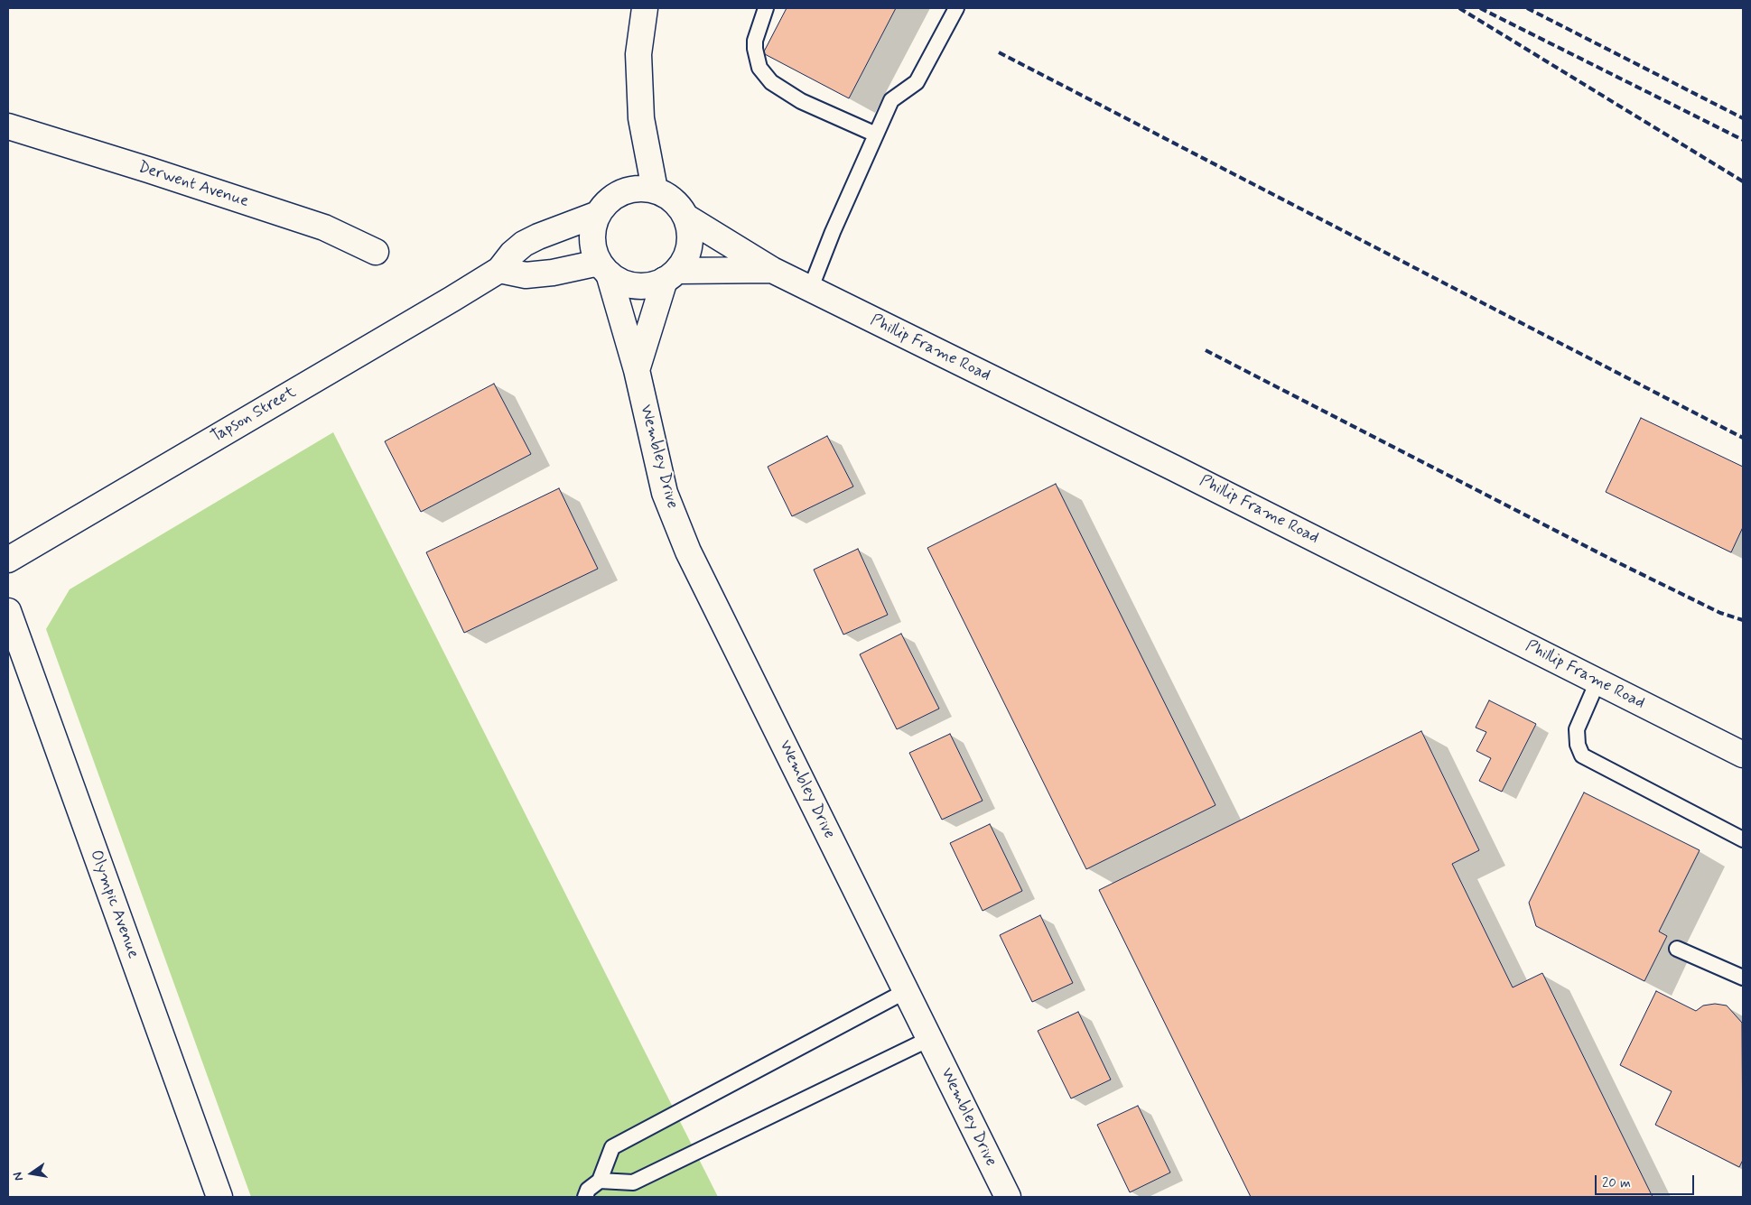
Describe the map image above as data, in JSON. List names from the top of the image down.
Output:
{
  "streets": {
    "street": [
      "Derwent Avenue",
      "Phillip Frame Road",
      "Tapson Street",
      "Wembley Drive",
      "Olympic Avenue"
    ]
  },
  "crossings": [
    ["Phillip Frame Road", "Tapson Street"],
    ["Phillip Frame Road", "Wembley Drive"],
    ["Tapson Street", "Wembley Drive"]
  ],
  "scale_bar": "20 m",
  "north": "left"
}
